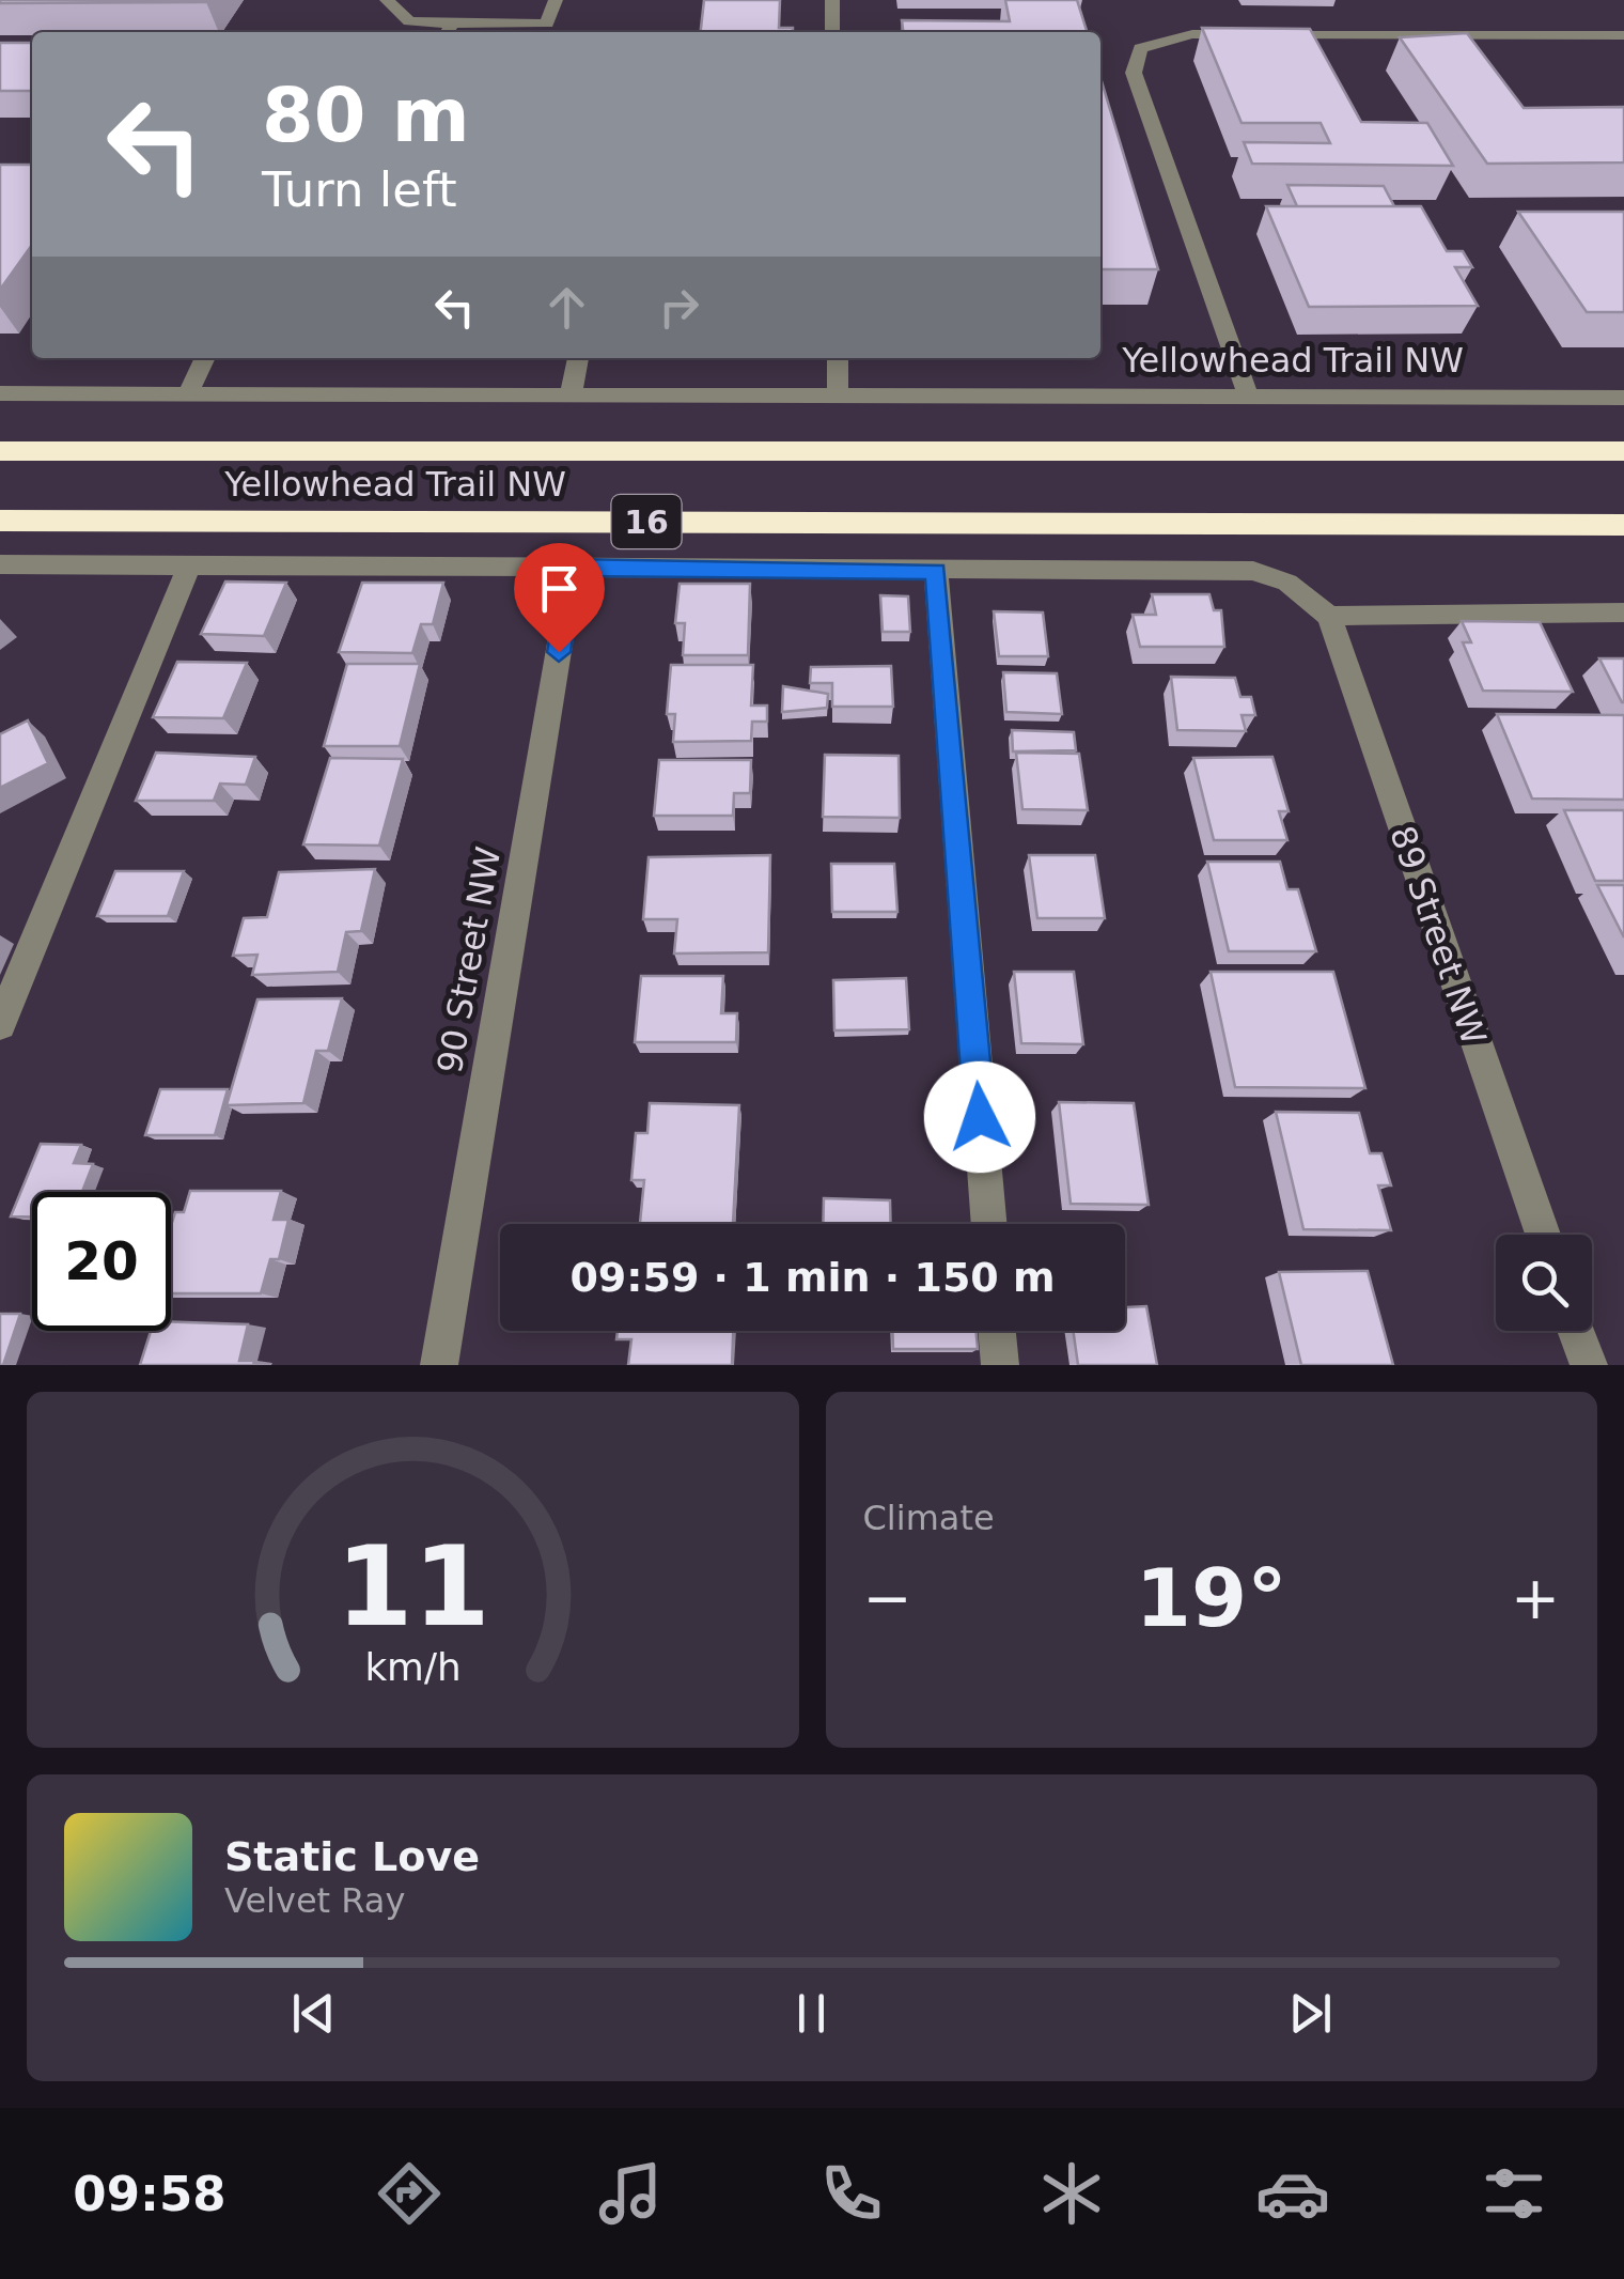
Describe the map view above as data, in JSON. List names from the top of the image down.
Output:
{
  "streets": {
    "highway": ["Yellowhead Trail NW", "16"],
    "street": ["89 Street NW", "90 Street NW"]
  },
  "page": {
    "turn": ["80 m", "Turn left"],
    "limit": "20",
    "trip": "09:59 · 1 min · 150 m",
    "tile": "Climate",
    "heat": ["−", "19°", "+"],
    "song": ["Static Love", "Velvet Ray"],
    "tabs": "09:58",
    "gauge": ["11", "km/h"]
  }
}
